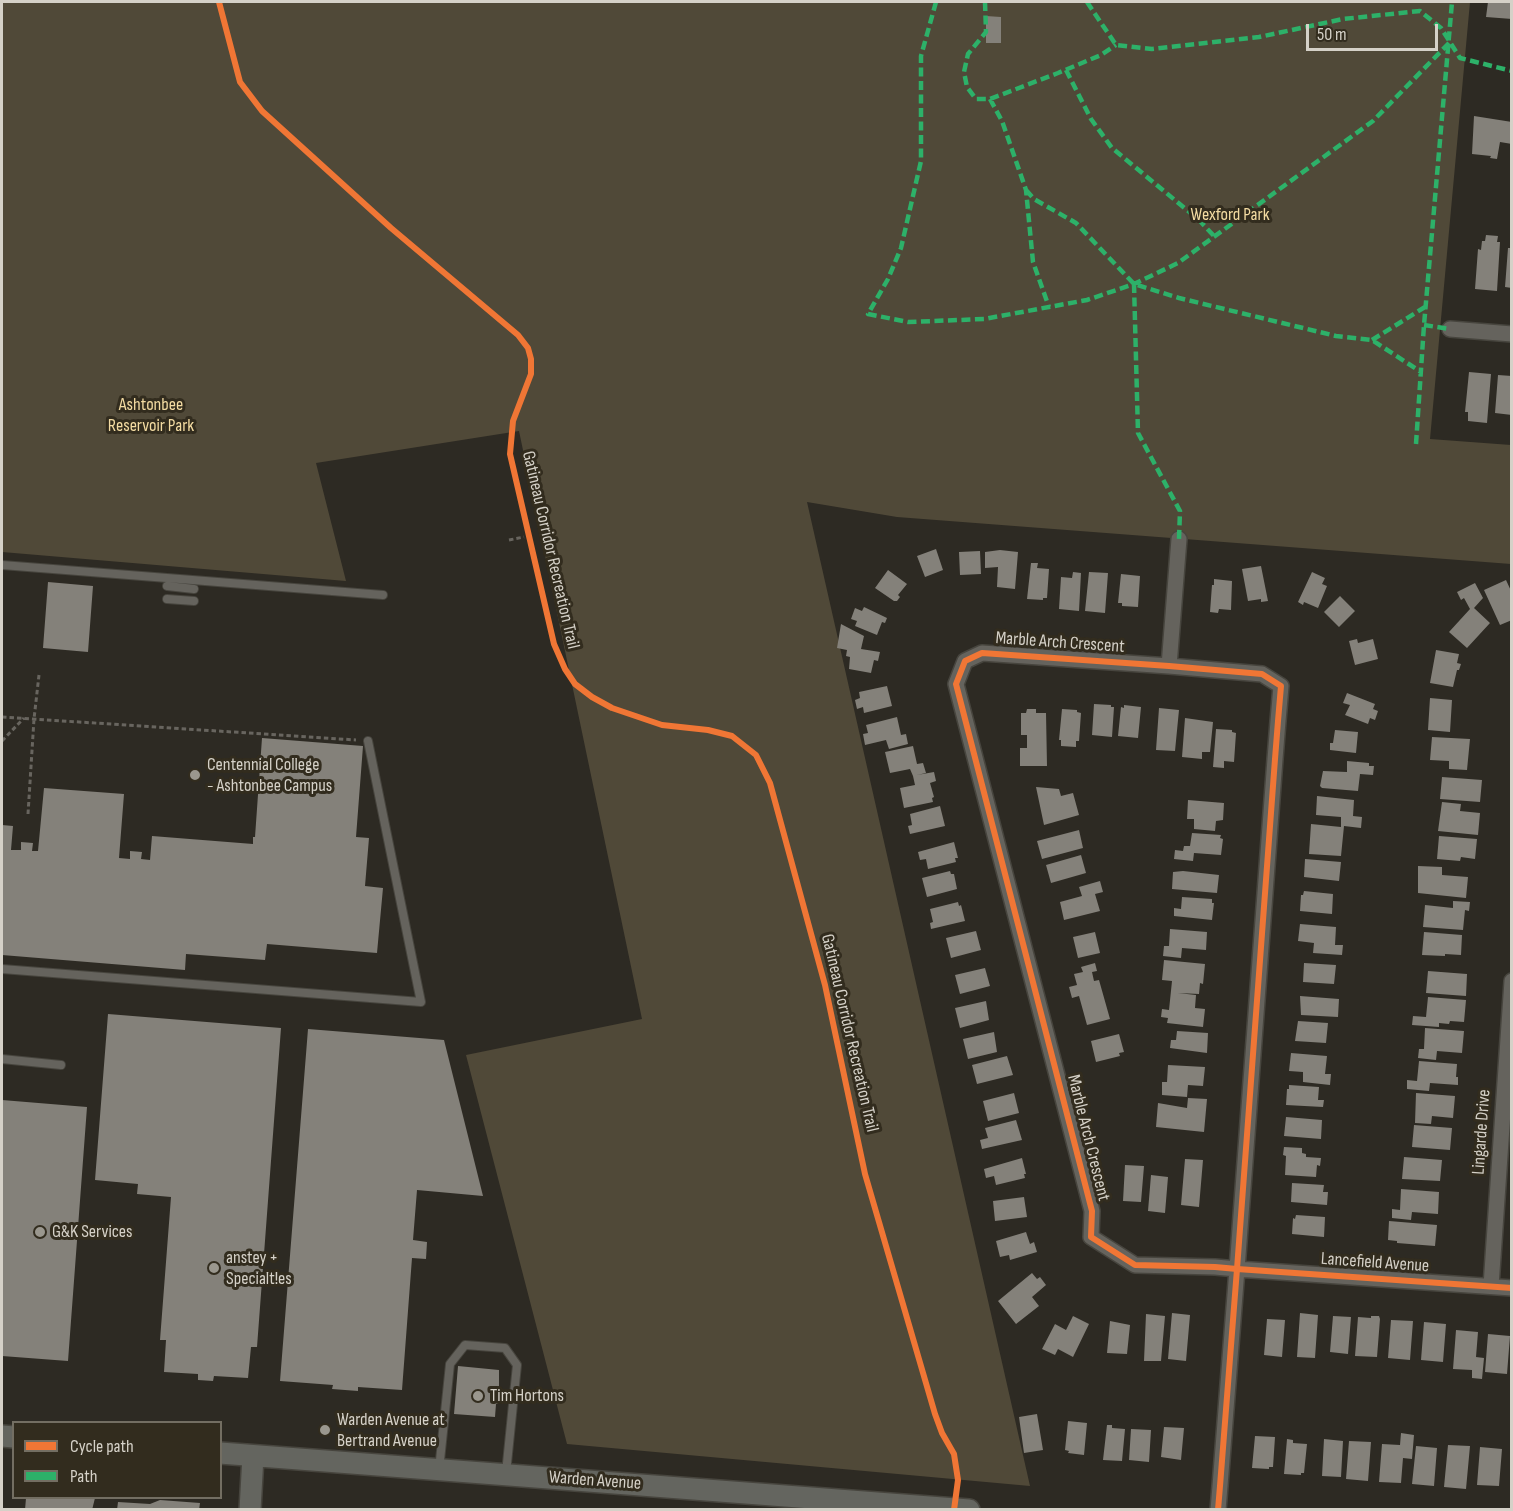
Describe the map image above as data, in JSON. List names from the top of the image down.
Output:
{
  "streets": {
    "main road": ["Warden Avenue"],
    "street": ["Marble Arch Crescent", "Lingarde Drive", "Lancefield Avenue"],
    "cycle path": ["Gatineau Corridor Recreation Trail"]
  },
  "crossings": [
    ["Marble Arch Crescent", "Lancefield Avenue"],
    ["Lingarde Drive", "Lancefield Avenue"]
  ],
  "parks": ["Wexford Park", "Ashtonbee Reservoir Park"],
  "places": [
    "Centennial College - Ashtonbee Campus",
    "G&K Services",
    "anstey + Specialt!es",
    "Tim Hortons",
    "Warden Avenue at Bertrand Avenue"
  ],
  "legend": ["Cycle path", "Path"],
  "scale_bar": "50 m"
}
